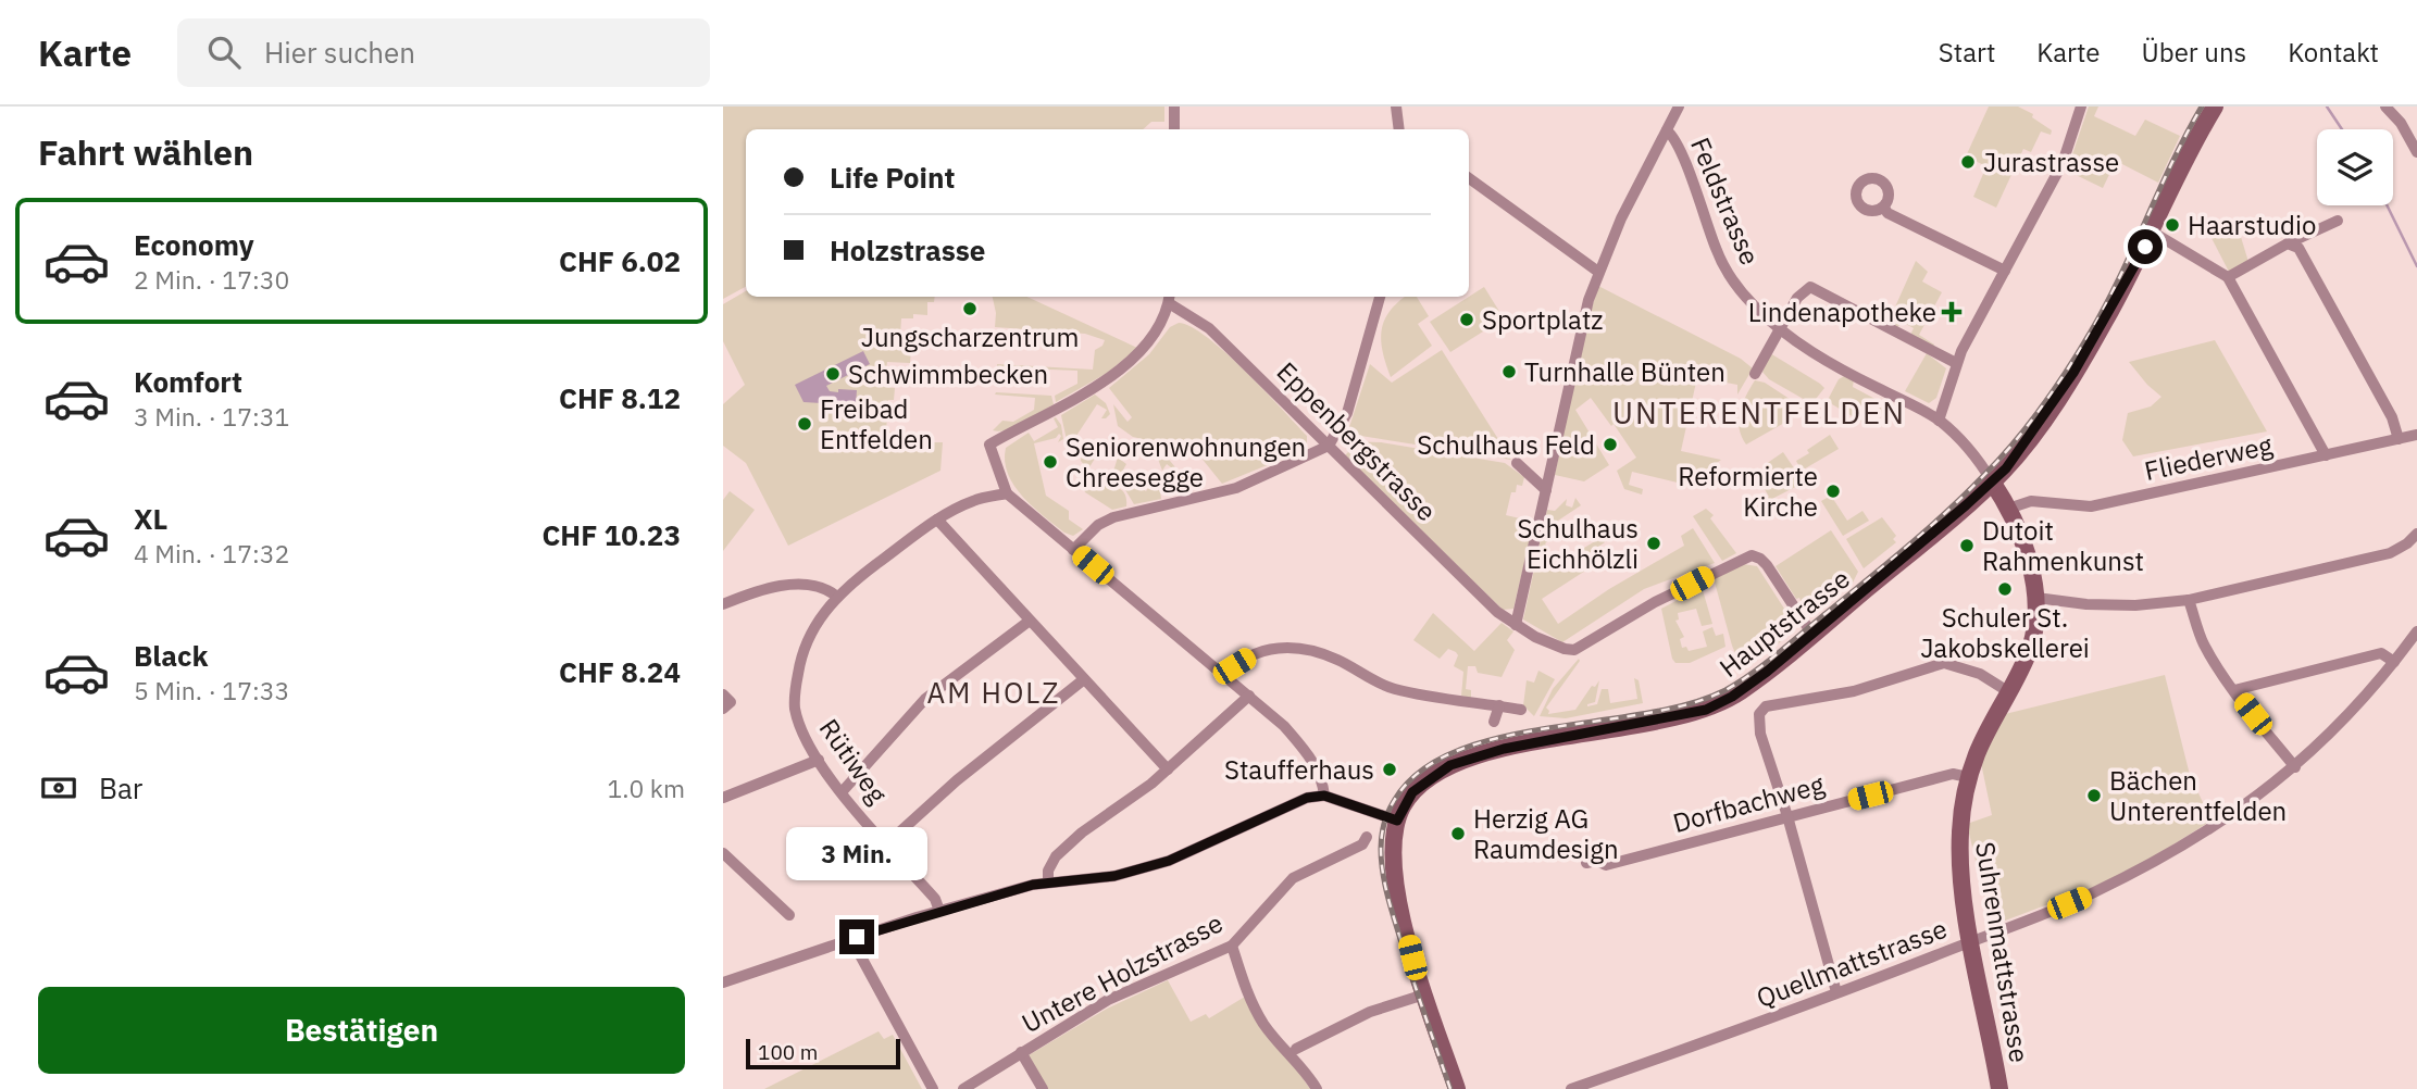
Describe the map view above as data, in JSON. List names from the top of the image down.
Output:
{
  "streets": {
    "main road": ["Hauptstrasse", "Suhrenmattstrasse"],
    "street": [
      "Feldstrasse",
      "Eppenbergstrasse",
      "Fliederweg",
      "Rütiweg",
      "Dorfbachweg",
      "Quellmattstrasse",
      "Untere Holzstrasse"
    ]
  },
  "crossings": [
    ["Feldstrasse", "Hauptstrasse"],
    ["Feldstrasse", "Suhrenmattstrasse"],
    ["Eppenbergstrasse", "Hauptstrasse"],
    ["Fliederweg", "Suhrenmattstrasse"],
    ["Hauptstrasse", "Suhrenmattstrasse"],
    ["Dorfbachweg", "Suhrenmattstrasse"],
    ["Suhrenmattstrasse", "Quellmattstrasse"]
  ],
  "districts": ["UNTERENTFELDEN", "AM HOLZ"],
  "places": {
    "other": [
      "Jurastrasse",
      "Haarstudio",
      "Jungscharzentrum",
      "Sportplatz",
      "Turnhalle Bünten",
      "Schwimmbecken",
      "Freibad Entfelden",
      "Schulhaus Feld",
      "Seniorenwohnungen Chreesegge",
      "Reformierte Kirche",
      "Schulhaus Eichhölzli",
      "Dutoit Rahmenkunst",
      "Schuler St. Jakobskellerei",
      "Staufferhaus",
      "Bächen Unterentfelden",
      "Herzig AG Raumdesign"
    ],
    "health": ["Lindenapotheke"]
  },
  "scale_bar": "100 m",
  "page": {
    "header": "Karte",
    "search": "Hier suchen",
    "nav": [
      "Start",
      "Karte",
      "Über uns",
      "Kontakt"
    ],
    "heading": "Fahrt wählen",
    "banner": ["Life Point", "Holzstrasse"],
    "list": [
      {
        "name": "Economy",
        "note": "2 Min. · 17:30",
        "value": "CHF 6.02"
      },
      {
        "name": "Komfort",
        "note": "3 Min. · 17:31",
        "value": "CHF 8.12"
      },
      {
        "name": "XL",
        "note": "4 Min. · 17:32",
        "value": "CHF 10.23"
      },
      {
        "name": "Black",
        "note": "5 Min. · 17:33",
        "value": "CHF 8.24"
      }
    ],
    "pay": ["Bar", "1.0 km"],
    "bubble": "3 Min.",
    "buttons": "Bestätigen",
    "scale": "100 m"
  }
}
